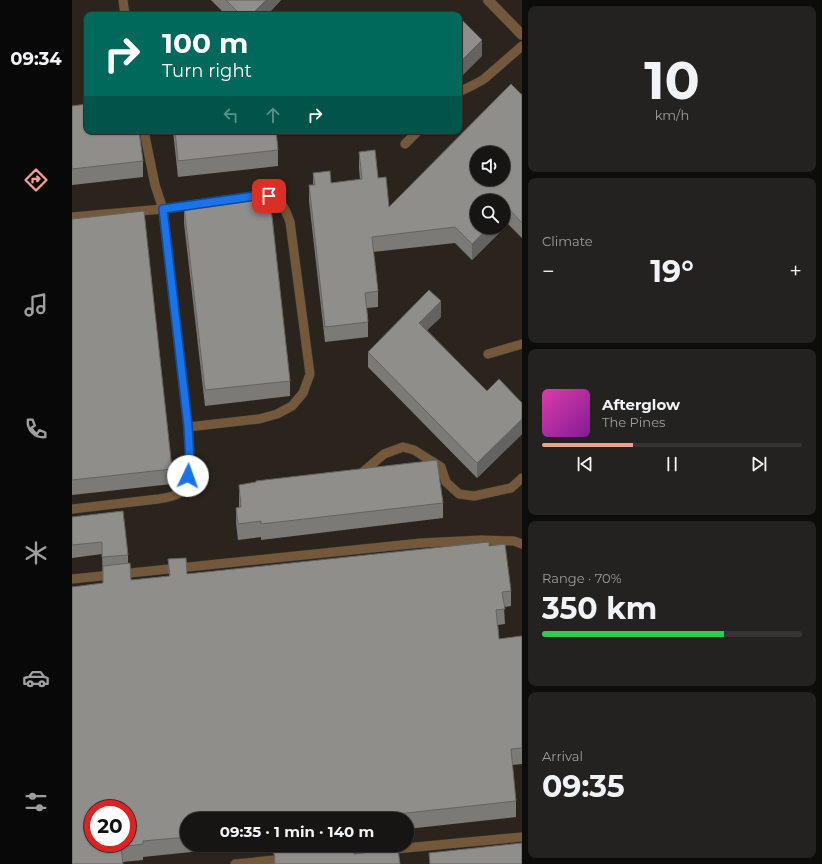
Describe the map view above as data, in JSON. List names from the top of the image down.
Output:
{
  "page": {
    "tabs": "09:34",
    "tile": [
      ["10", "km/h"],
      "Climate",
      ["Range · 70%", "350 km"],
      ["Arrival", "09:35"]
    ],
    "turn": ["100 m", "Turn right"],
    "heat": ["−", "19°", "+"],
    "song": ["Afterglow", "The Pines"],
    "limit": "20",
    "trip": "09:35 · 1 min · 140 m"
  }
}
